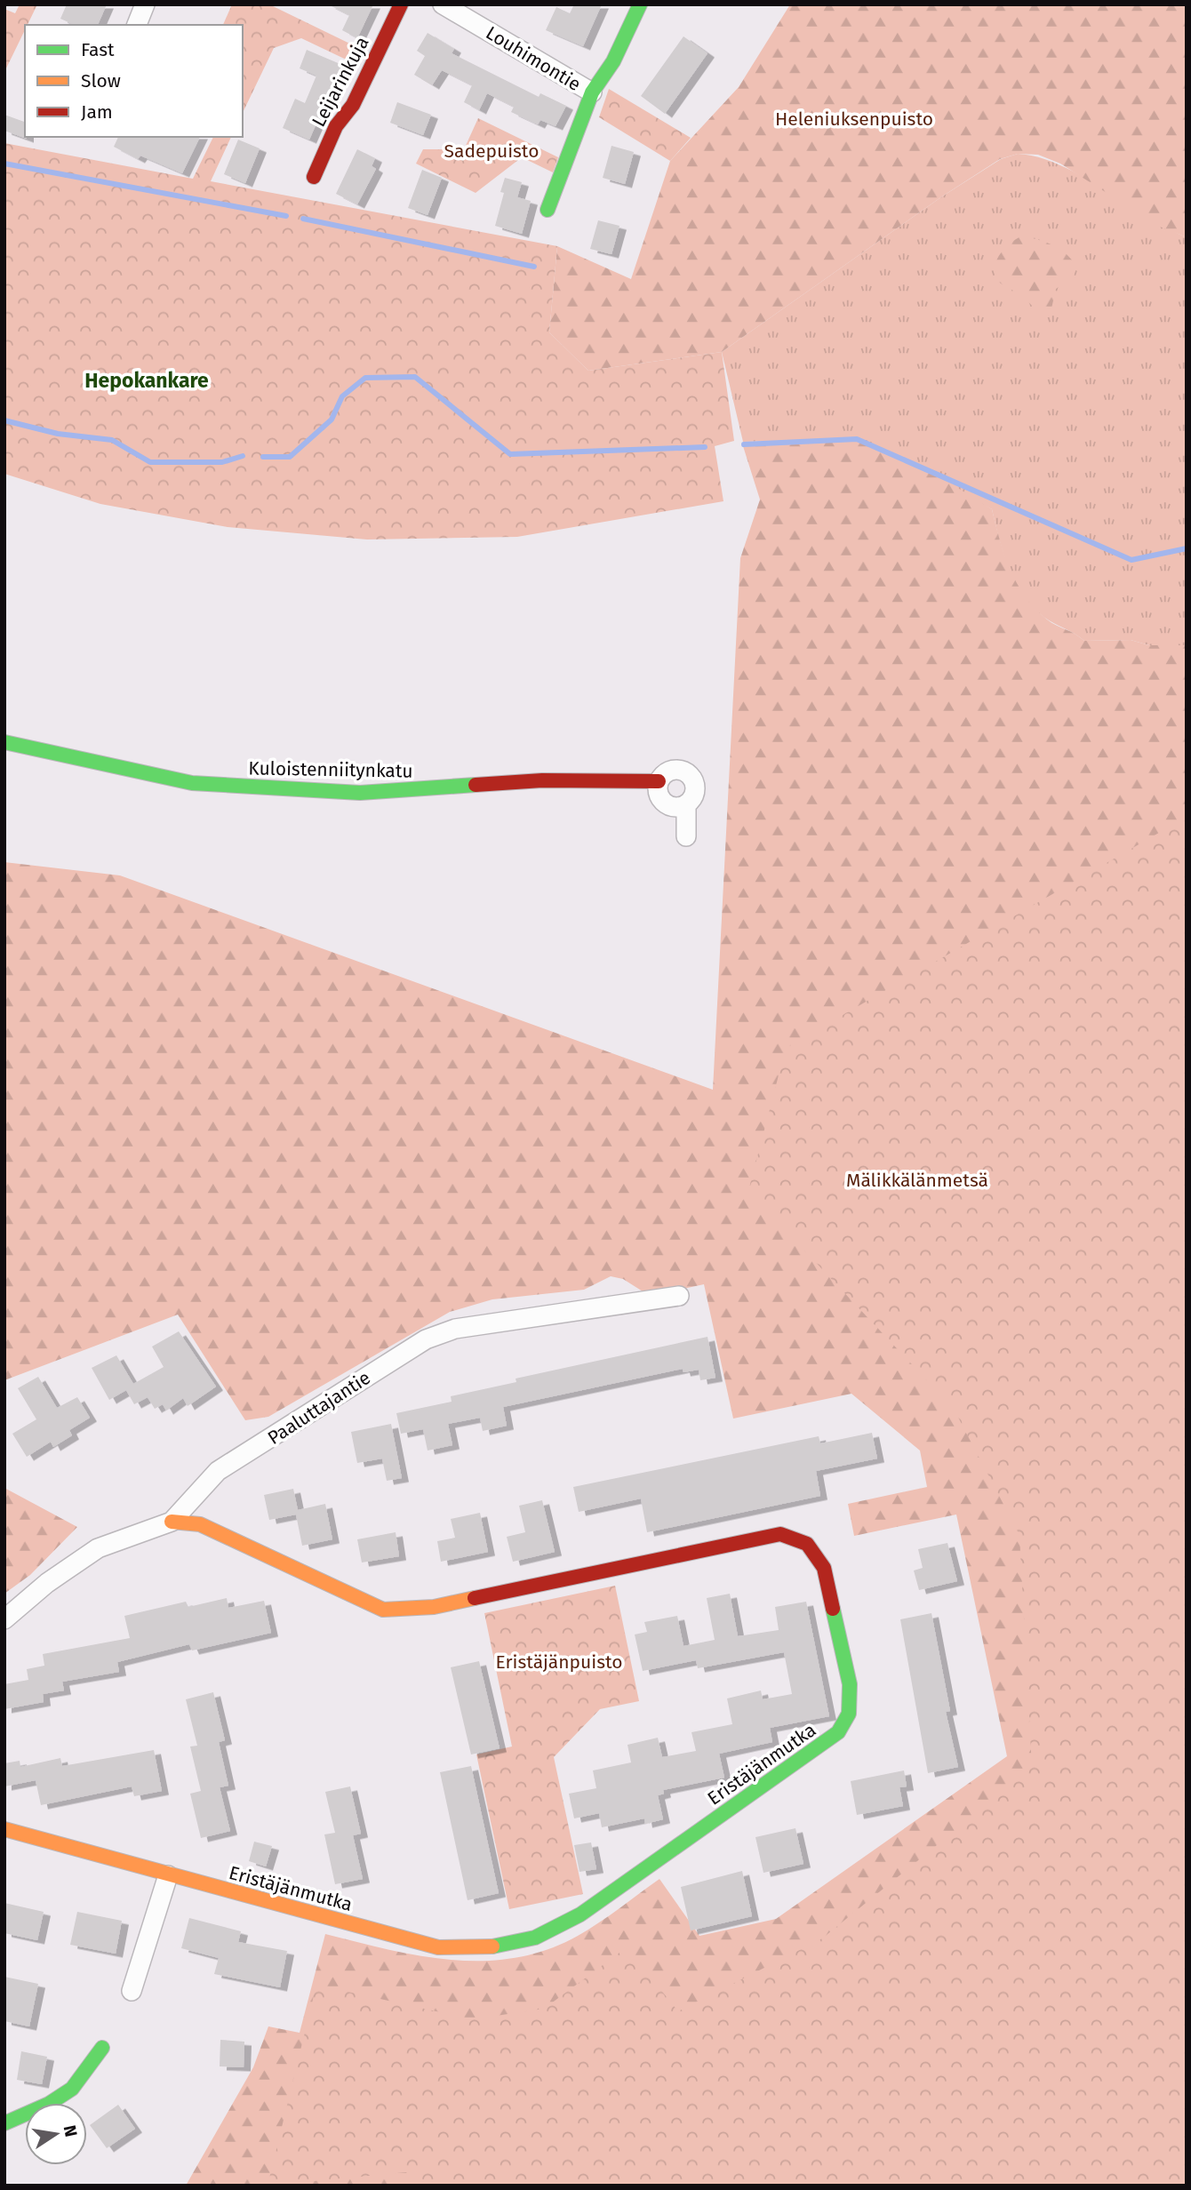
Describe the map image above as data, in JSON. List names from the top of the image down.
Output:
{
  "streets": {
    "street": [
      "Louhimontie",
      "Leijarinkuja",
      "Kuloistenniitynkatu",
      "Paaluttajantie",
      "Eristäjänmutka"
    ]
  },
  "crossings": [
    ["Paaluttajantie", "Eristäjänmutka"]
  ],
  "districts": ["Hepokankare"],
  "parks": [
    "Heleniuksenpuisto",
    "Sadepuisto",
    "Mälikkälänmetsä",
    "Eristäjänpuisto"
  ],
  "legend": ["Fast", "Slow", "Jam"],
  "north": "right"
}
